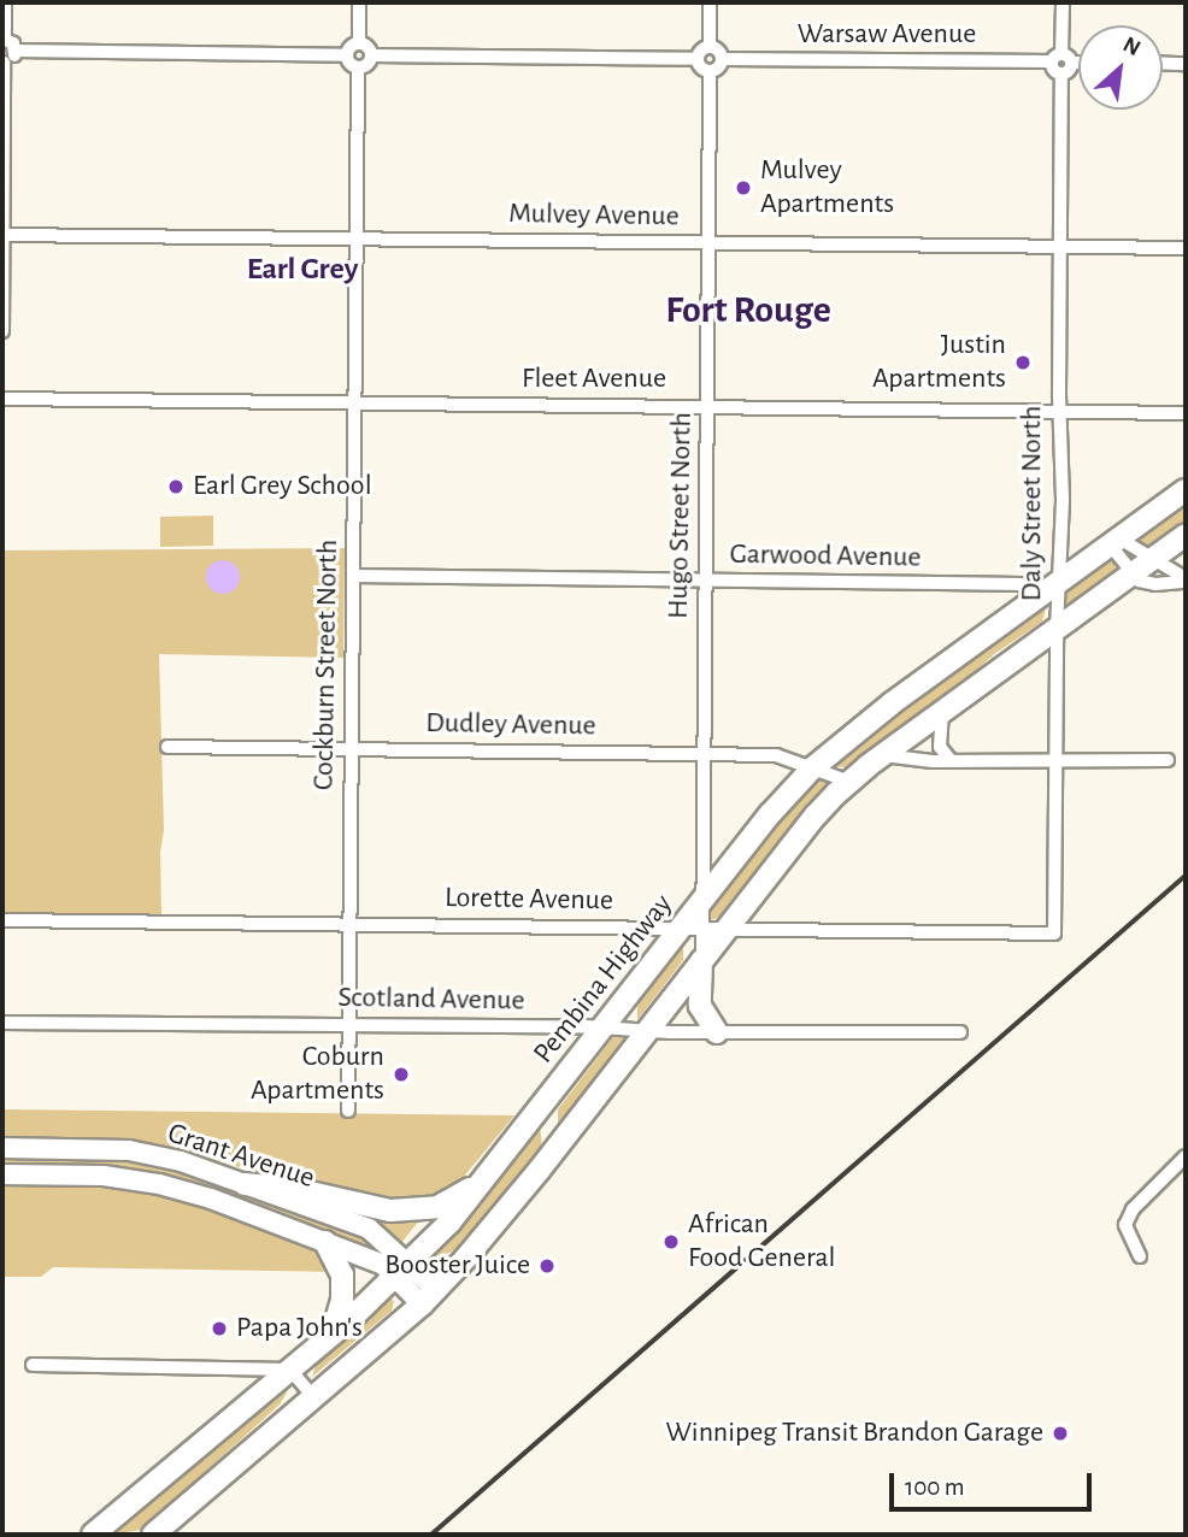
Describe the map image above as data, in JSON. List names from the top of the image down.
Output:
{
  "streets": {
    "main road": ["Pembina Highway", "Grant Avenue"],
    "street": [
      "Warsaw Avenue",
      "Mulvey Avenue",
      "Fleet Avenue",
      "Daly Street North",
      "Hugo Street North",
      "Garwood Avenue",
      "Cockburn Street North",
      "Dudley Avenue",
      "Lorette Avenue",
      "Scotland Avenue"
    ]
  },
  "crossings": [
    ["Warsaw Avenue", "Daly Street North"],
    ["Warsaw Avenue", "Hugo Street North"],
    ["Mulvey Avenue", "Daly Street North"],
    ["Mulvey Avenue", "Hugo Street North"],
    ["Mulvey Avenue", "Cockburn Street North"],
    ["Fleet Avenue", "Daly Street North"],
    ["Fleet Avenue", "Hugo Street North"],
    ["Fleet Avenue", "Cockburn Street North"],
    ["Daly Street North", "Lorette Avenue"],
    ["Daly Street North", "Pembina Highway"],
    ["Hugo Street North", "Garwood Avenue"],
    ["Hugo Street North", "Dudley Avenue"],
    ["Hugo Street North", "Pembina Highway"],
    ["Garwood Avenue", "Cockburn Street North"],
    ["Garwood Avenue", "Pembina Highway"],
    ["Cockburn Street North", "Dudley Avenue"],
    ["Cockburn Street North", "Lorette Avenue"],
    ["Cockburn Street North", "Scotland Avenue"],
    ["Dudley Avenue", "Pembina Highway"],
    ["Lorette Avenue", "Pembina Highway"],
    ["Pembina Highway", "Scotland Avenue"],
    ["Pembina Highway", "Grant Avenue"]
  ],
  "districts": ["Earl Grey", "Fort Rouge"],
  "places": [
    "Mulvey Apartments",
    "Justin Apartments",
    "Earl Grey School",
    "Coburn Apartments",
    "African Food General",
    "Booster Juice",
    "Papa John's",
    "Winnipeg Transit Brandon Garage"
  ],
  "scale_bar": "100 m",
  "north": "top right"
}
